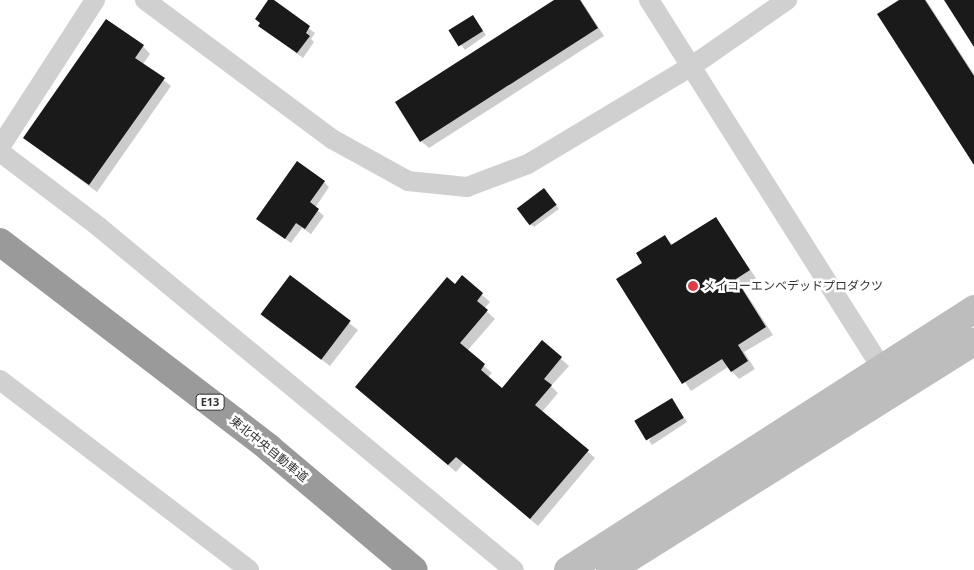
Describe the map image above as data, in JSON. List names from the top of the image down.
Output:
{
  "streets": {
    "highway": ["E13", "東北中央自動車道"]
  },
  "places": ["メイコーエンベデッドプロダクツ"]
}
